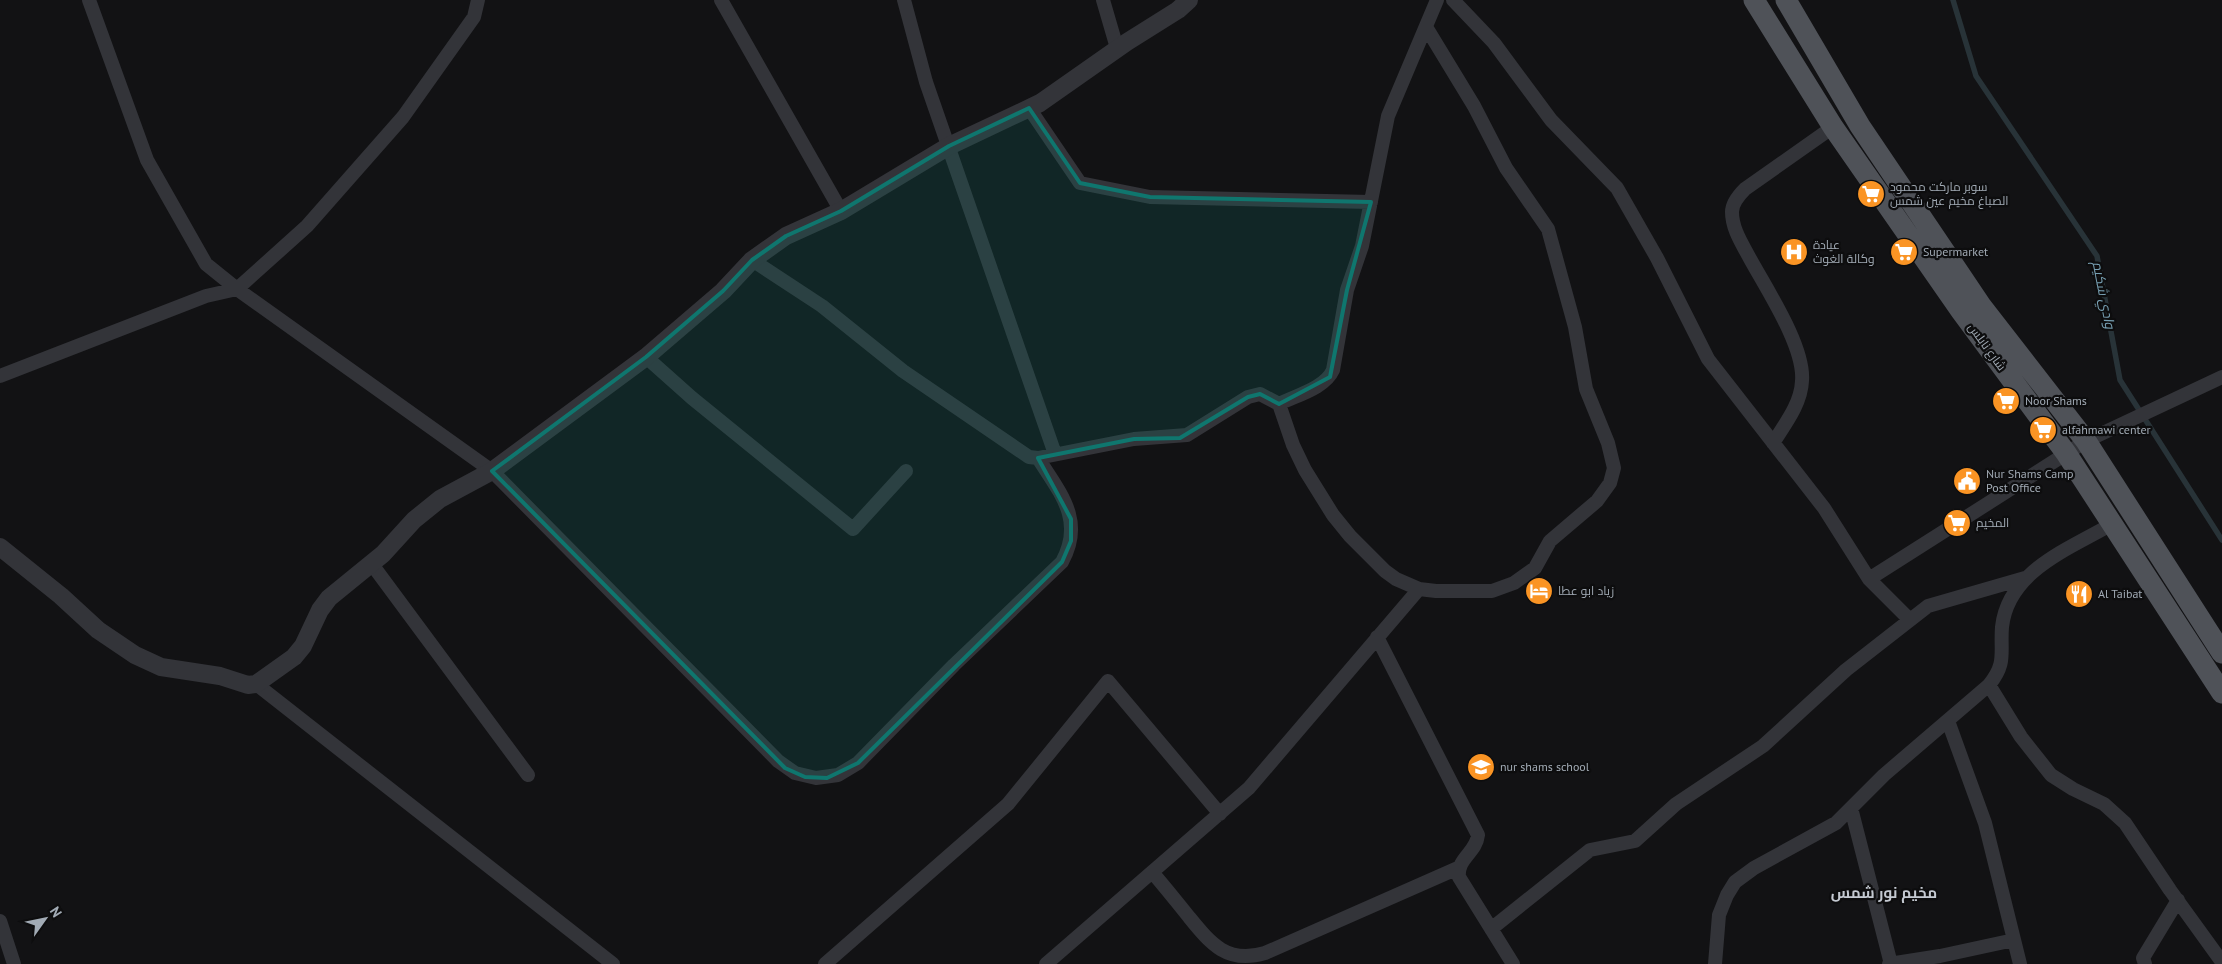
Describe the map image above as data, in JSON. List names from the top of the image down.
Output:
{
  "streets": {
    "main road": ["شارع نابلس"]
  },
  "districts": ["ِمخيم نور شمس"],
  "water": ["وادي شكيم"],
  "places": {
    "supermarket": [
      "سوبر ماركت محمود الصباغ مخيم عين شمس",
      "Supermarket",
      "Noor Shams",
      "alfahmawi center",
      "المخيم"
    ],
    "hospital": ["عيادة وكالة الغوث"],
    "public building": ["Nur Shams Camp Post Office"],
    "hotel": ["زياد ابو عطا"],
    "restaurant": ["Al Taibat"],
    "school or university": ["nur shams school"]
  },
  "north": "top right"
}
